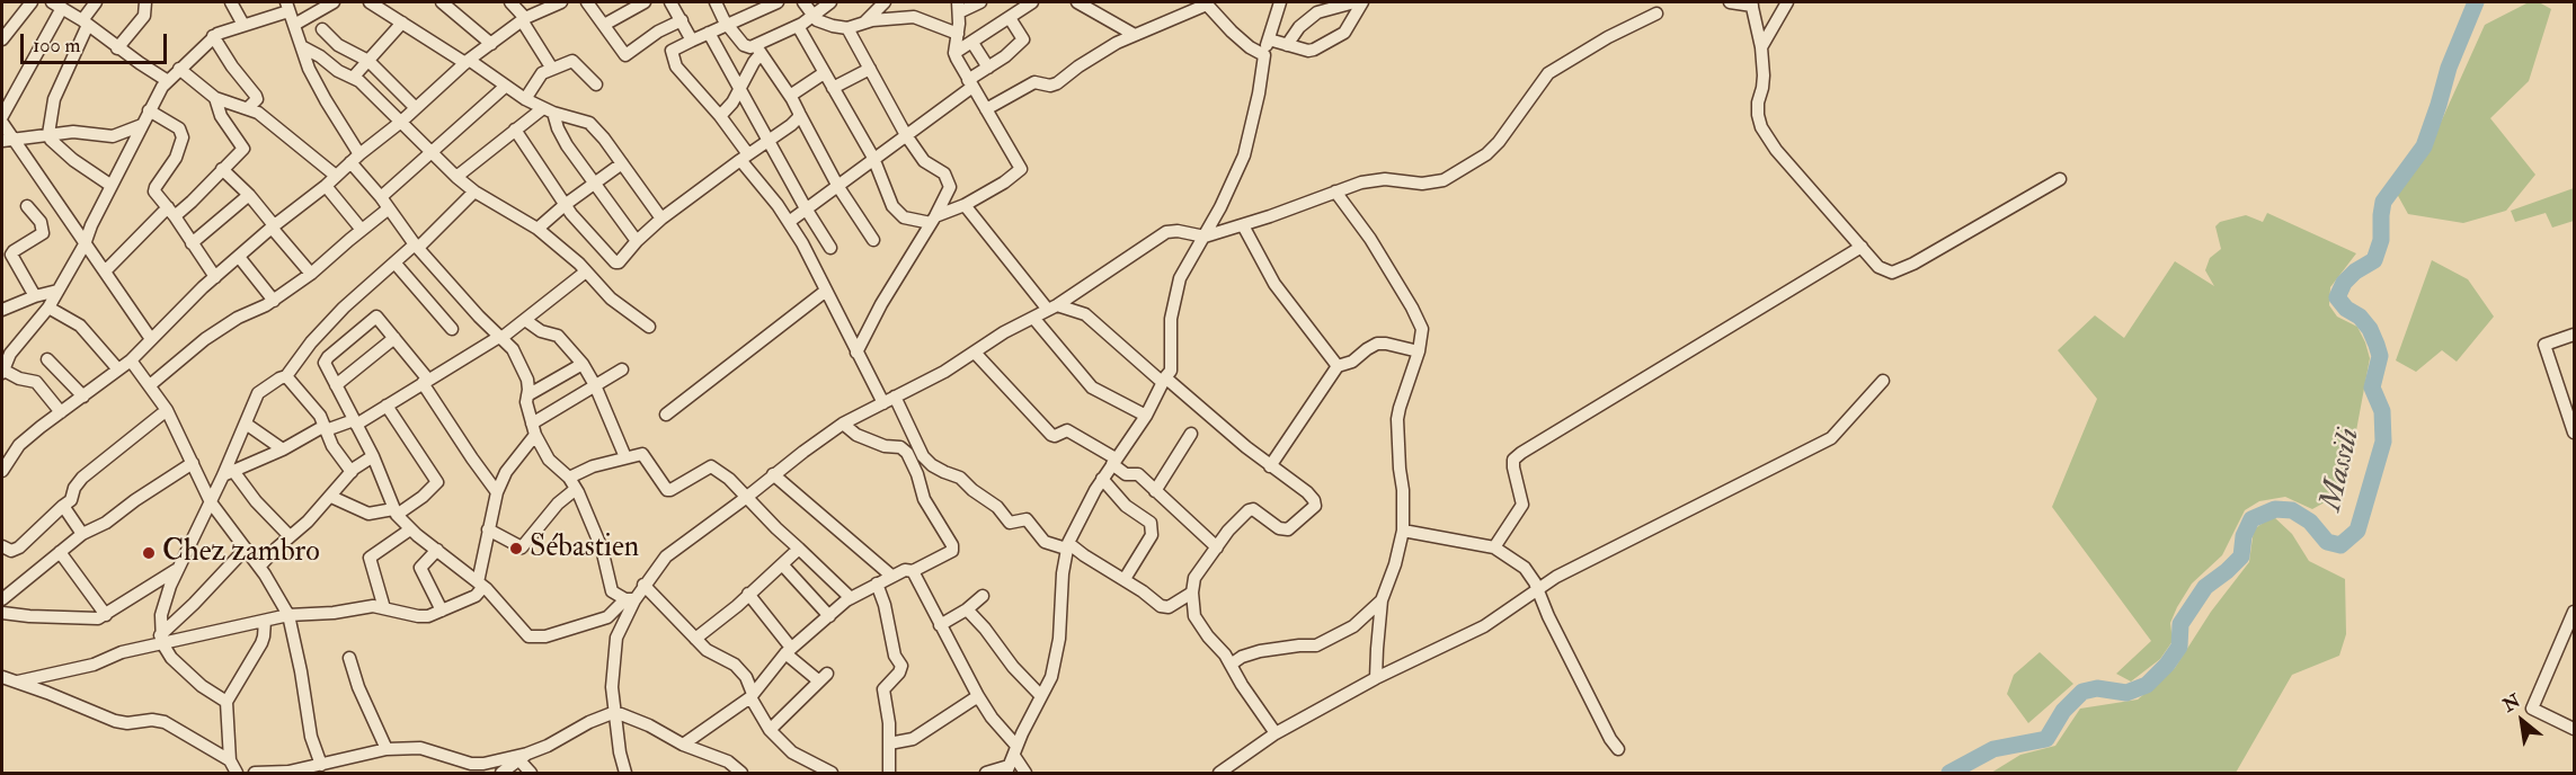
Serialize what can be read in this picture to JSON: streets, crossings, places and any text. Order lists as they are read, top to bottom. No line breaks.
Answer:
{"water":["Massili"],"places":["Sébastien","Chez zambro"],"scale_bar":"100 m","north":"top left"}
